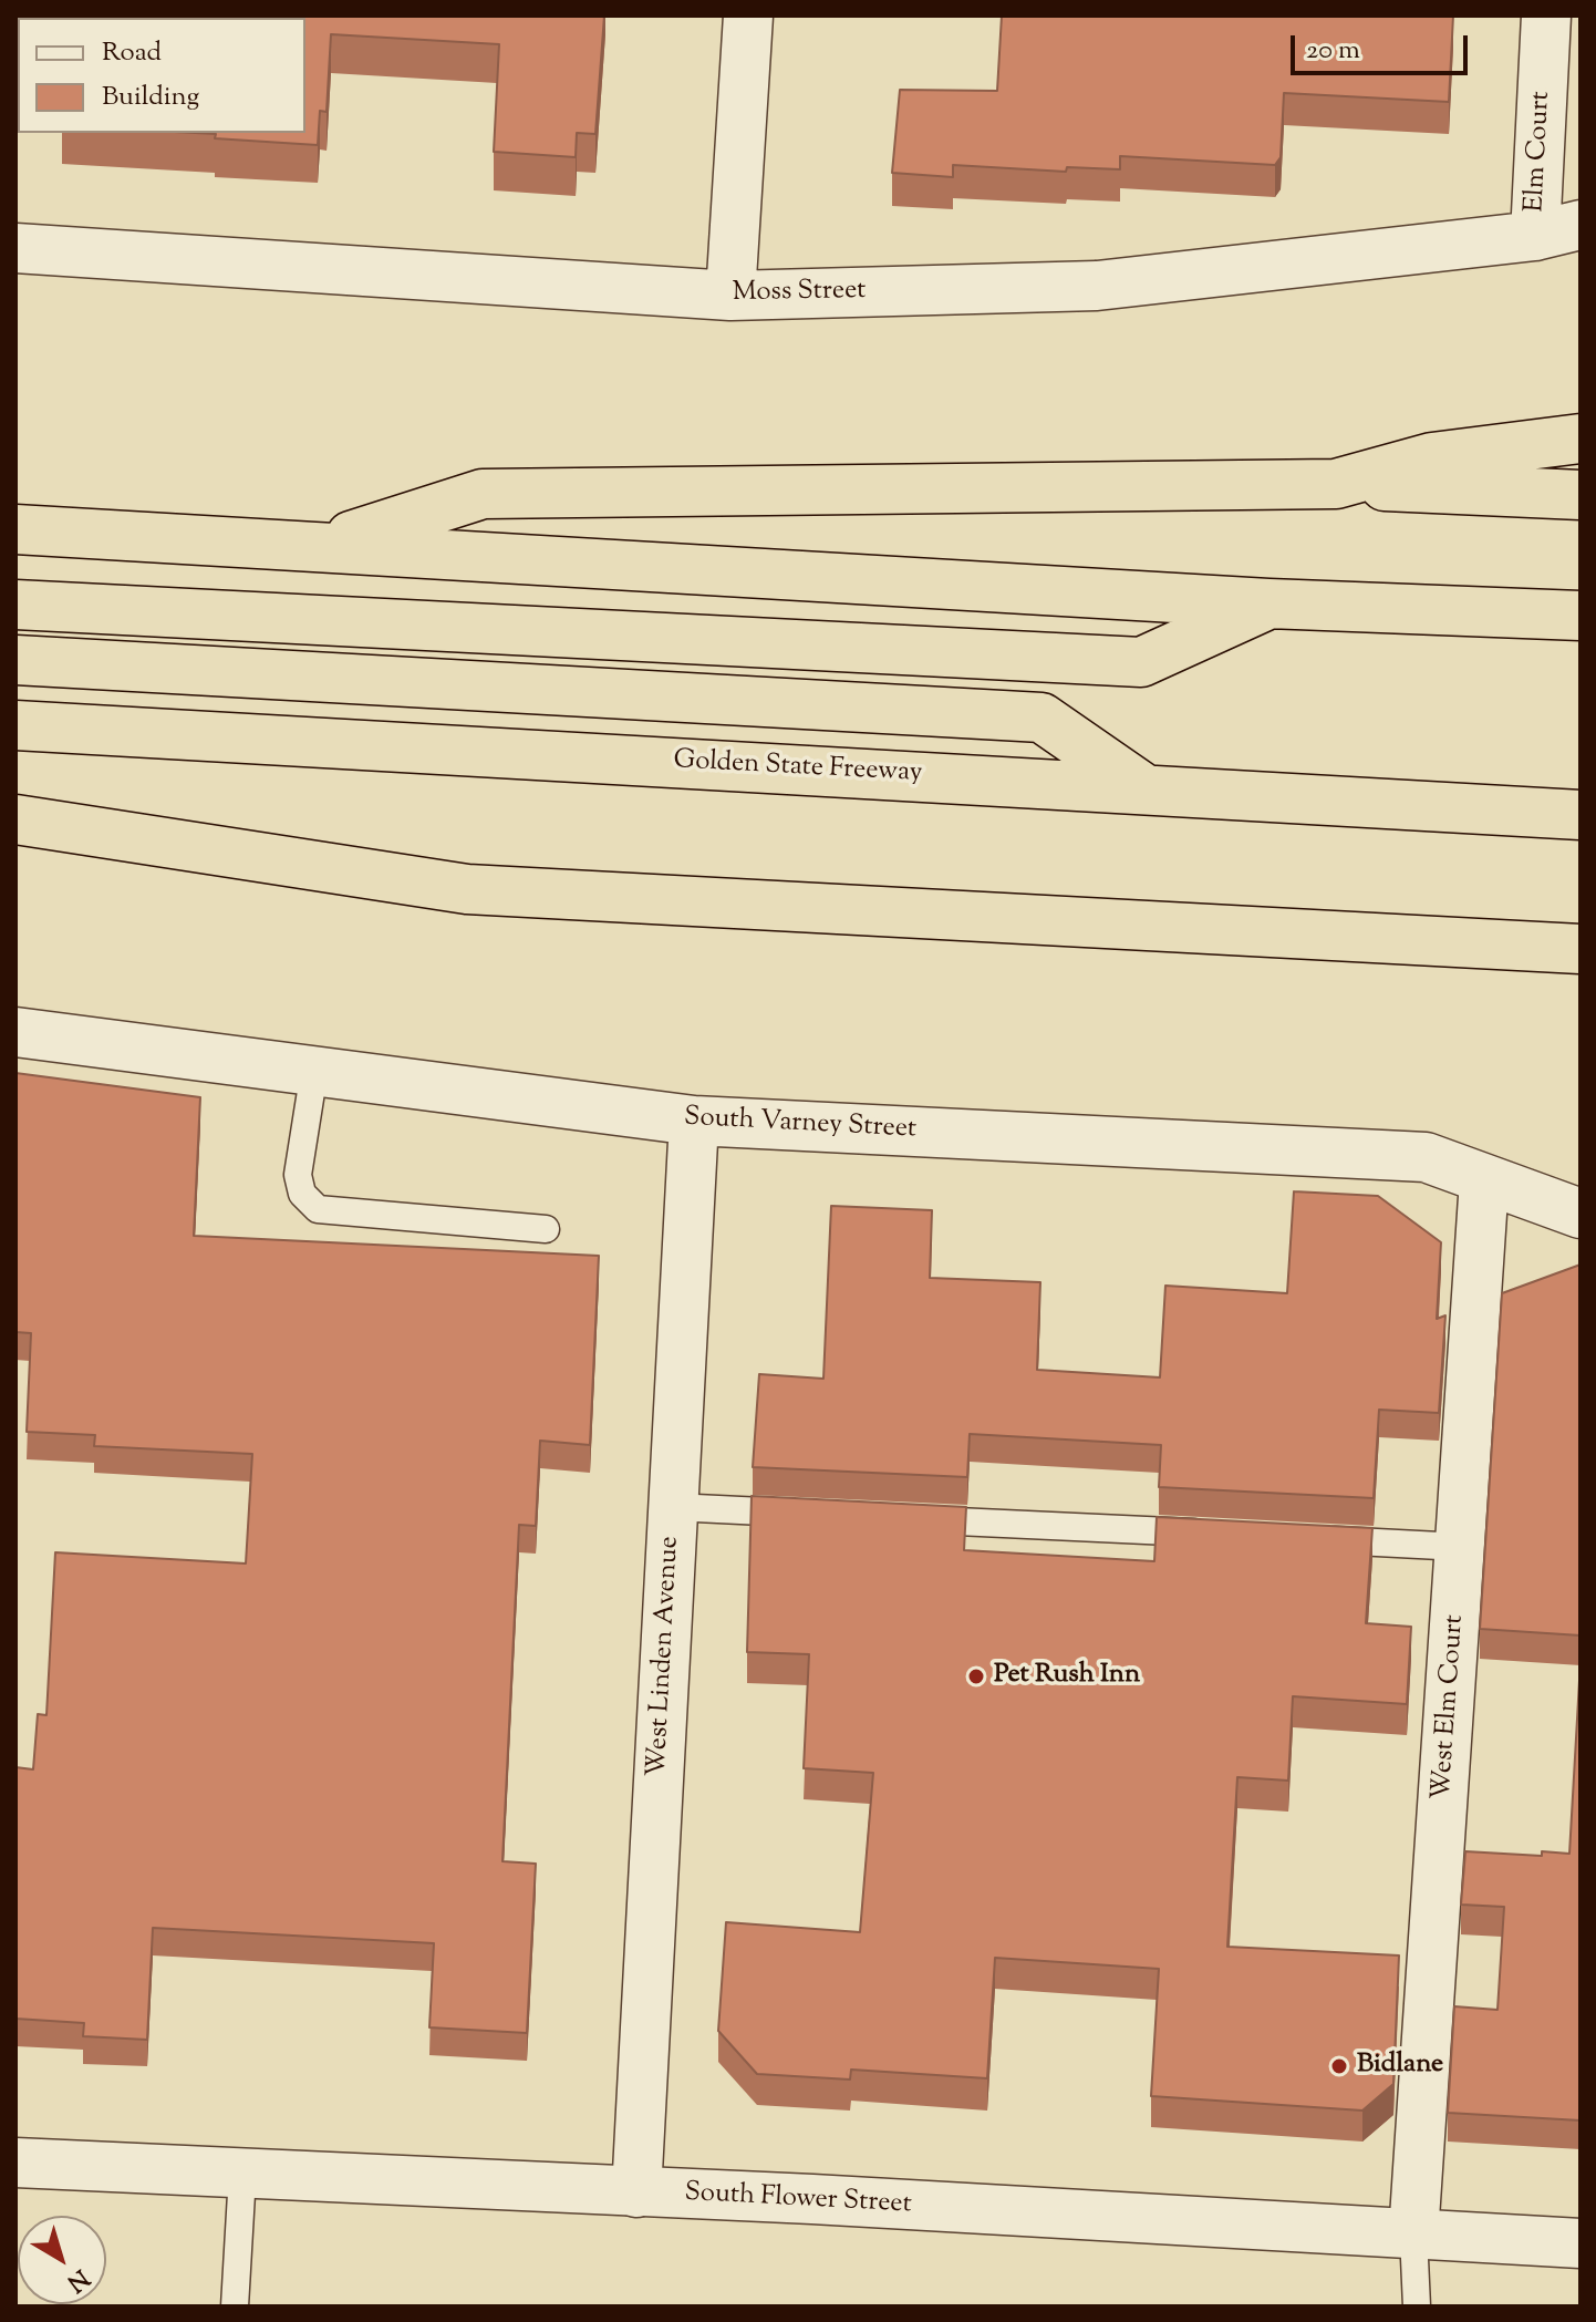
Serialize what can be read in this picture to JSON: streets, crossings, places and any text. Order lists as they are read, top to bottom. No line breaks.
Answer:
{"streets":{"highway":["Golden State Freeway"],"street":["Elm Court","Moss Street","South Varney Street","West Linden Avenue","West Elm Court","South Flower Street"]},"crossings":[["Elm Court","Moss Street"],["South Varney Street","West Linden Avenue"],["South Varney Street","West Elm Court"],["West Linden Avenue","South Flower Street"],["West Elm Court","South Flower Street"]],"places":["Pet Rush Inn","Bidlane"],"legend":["Road","Building"],"scale_bar":"20 m","north":"bottom right"}
